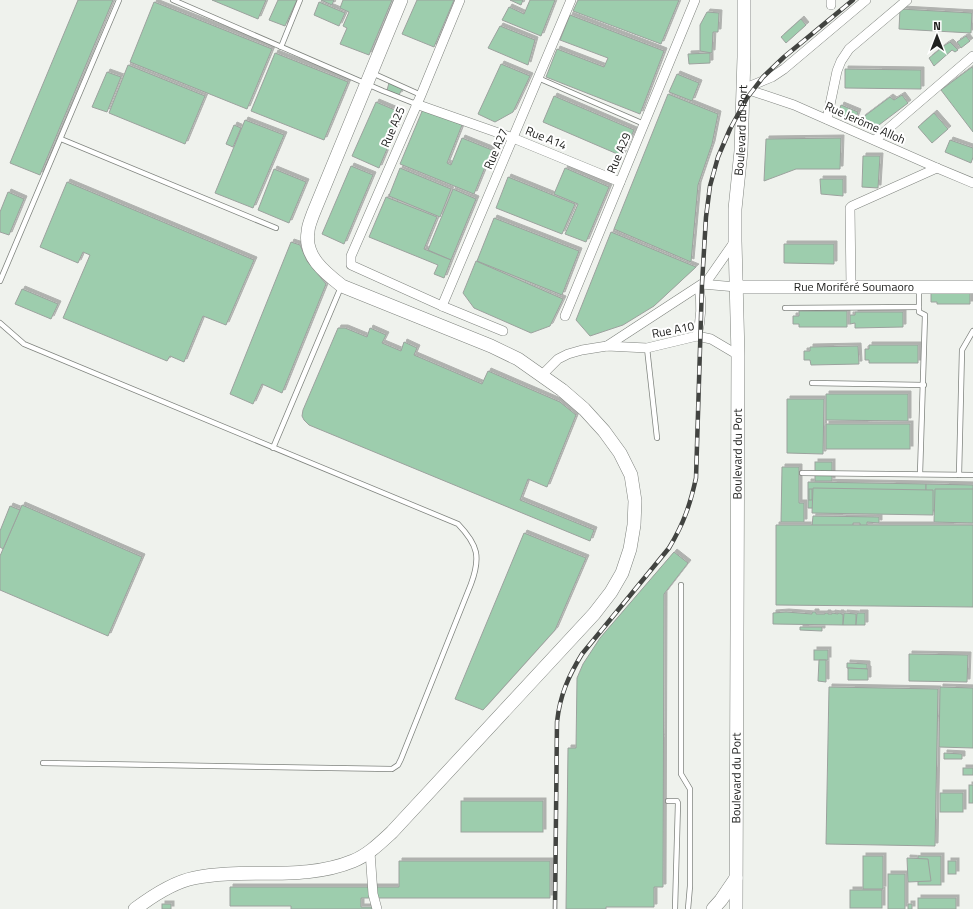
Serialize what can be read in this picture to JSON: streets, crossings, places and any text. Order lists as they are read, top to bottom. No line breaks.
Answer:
{"streets":{"street":["Rue Jerôme Alloh","Rue A25","Boulevard du Port","Rue A14","Rue A27","Rue A29","Rue Moriféré Soumaoro","Rue A10"]},"crossings":[["Rue Jerôme Alloh","Boulevard du Port"],["Rue A25","Rue A14"],["Rue A25","Rue A27"],["Boulevard du Port","Rue Moriféré Soumaoro"],["Boulevard du Port","Rue A10"],["Rue A14","Rue A27"],["Rue A14","Rue A29"]],"north":"top"}
